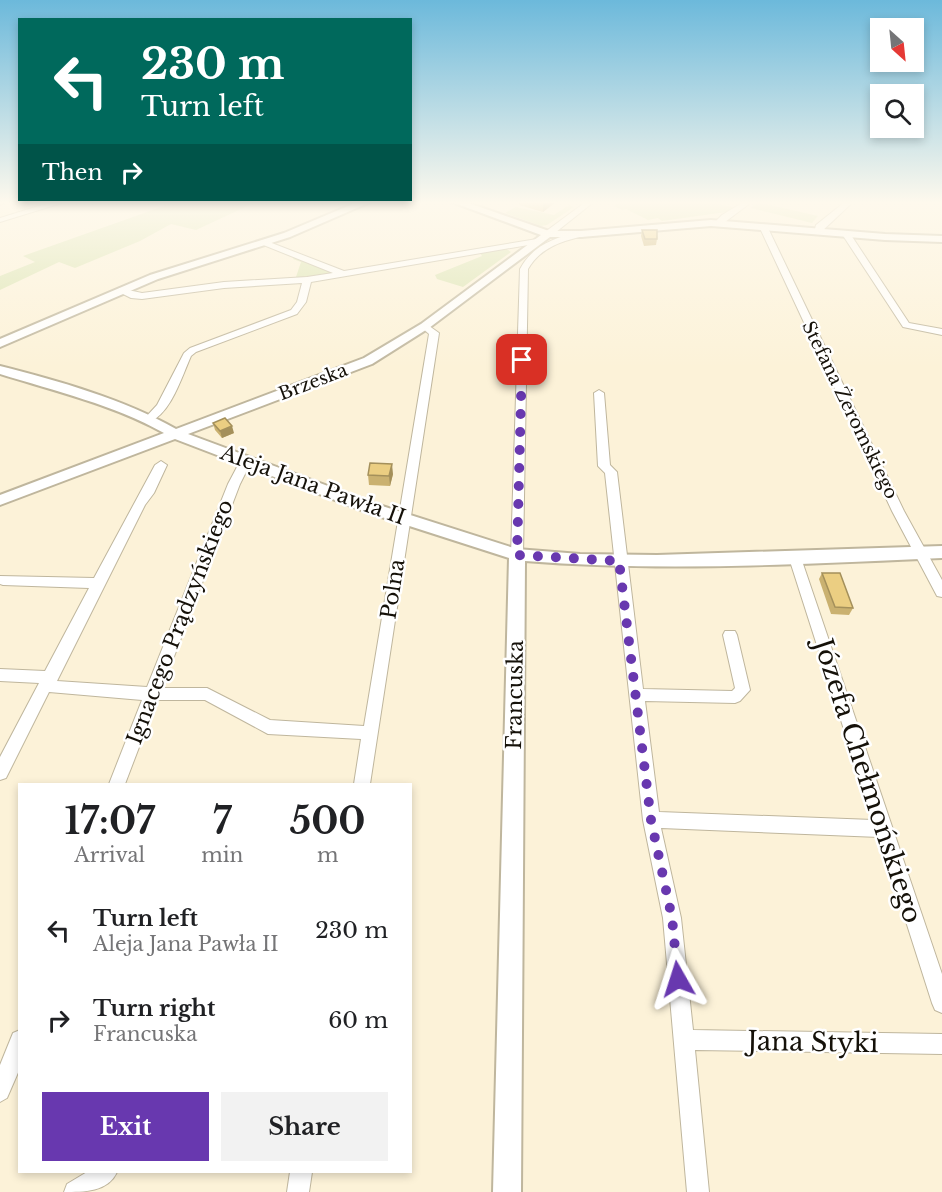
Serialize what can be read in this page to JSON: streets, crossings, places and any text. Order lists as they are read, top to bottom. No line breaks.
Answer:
{"streets":{"street":["Brzeska","Stefana Żeromskiego","Aleja Jana Pawła II","Polna","Ignacego Prądzyńskiego","Francuska","Józefa Chełmońskiego","Jana Styki"]},"crossings":[["Brzeska","Aleja Jana Pawła II"],["Brzeska","Polna"],["Stefana Żeromskiego","Aleja Jana Pawła II"],["Aleja Jana Pawła II","Polna"],["Aleja Jana Pawła II","Ignacego Prądzyńskiego"],["Aleja Jana Pawła II","Francuska"],["Aleja Jana Pawła II","Józefa Chełmońskiego"]],"north":"bottom right","page":{"turn":["230 m","Turn left"],"then":"Then","eta":["17:07","Arrival","7","min","500","m"],"list":[{"name":"Turn left","note":"Aleja Jana Pawła II","value":"230 m"},{"name":"Turn right","note":"Francuska","value":"60 m"}],"buttons":["Exit","Share"]}}
